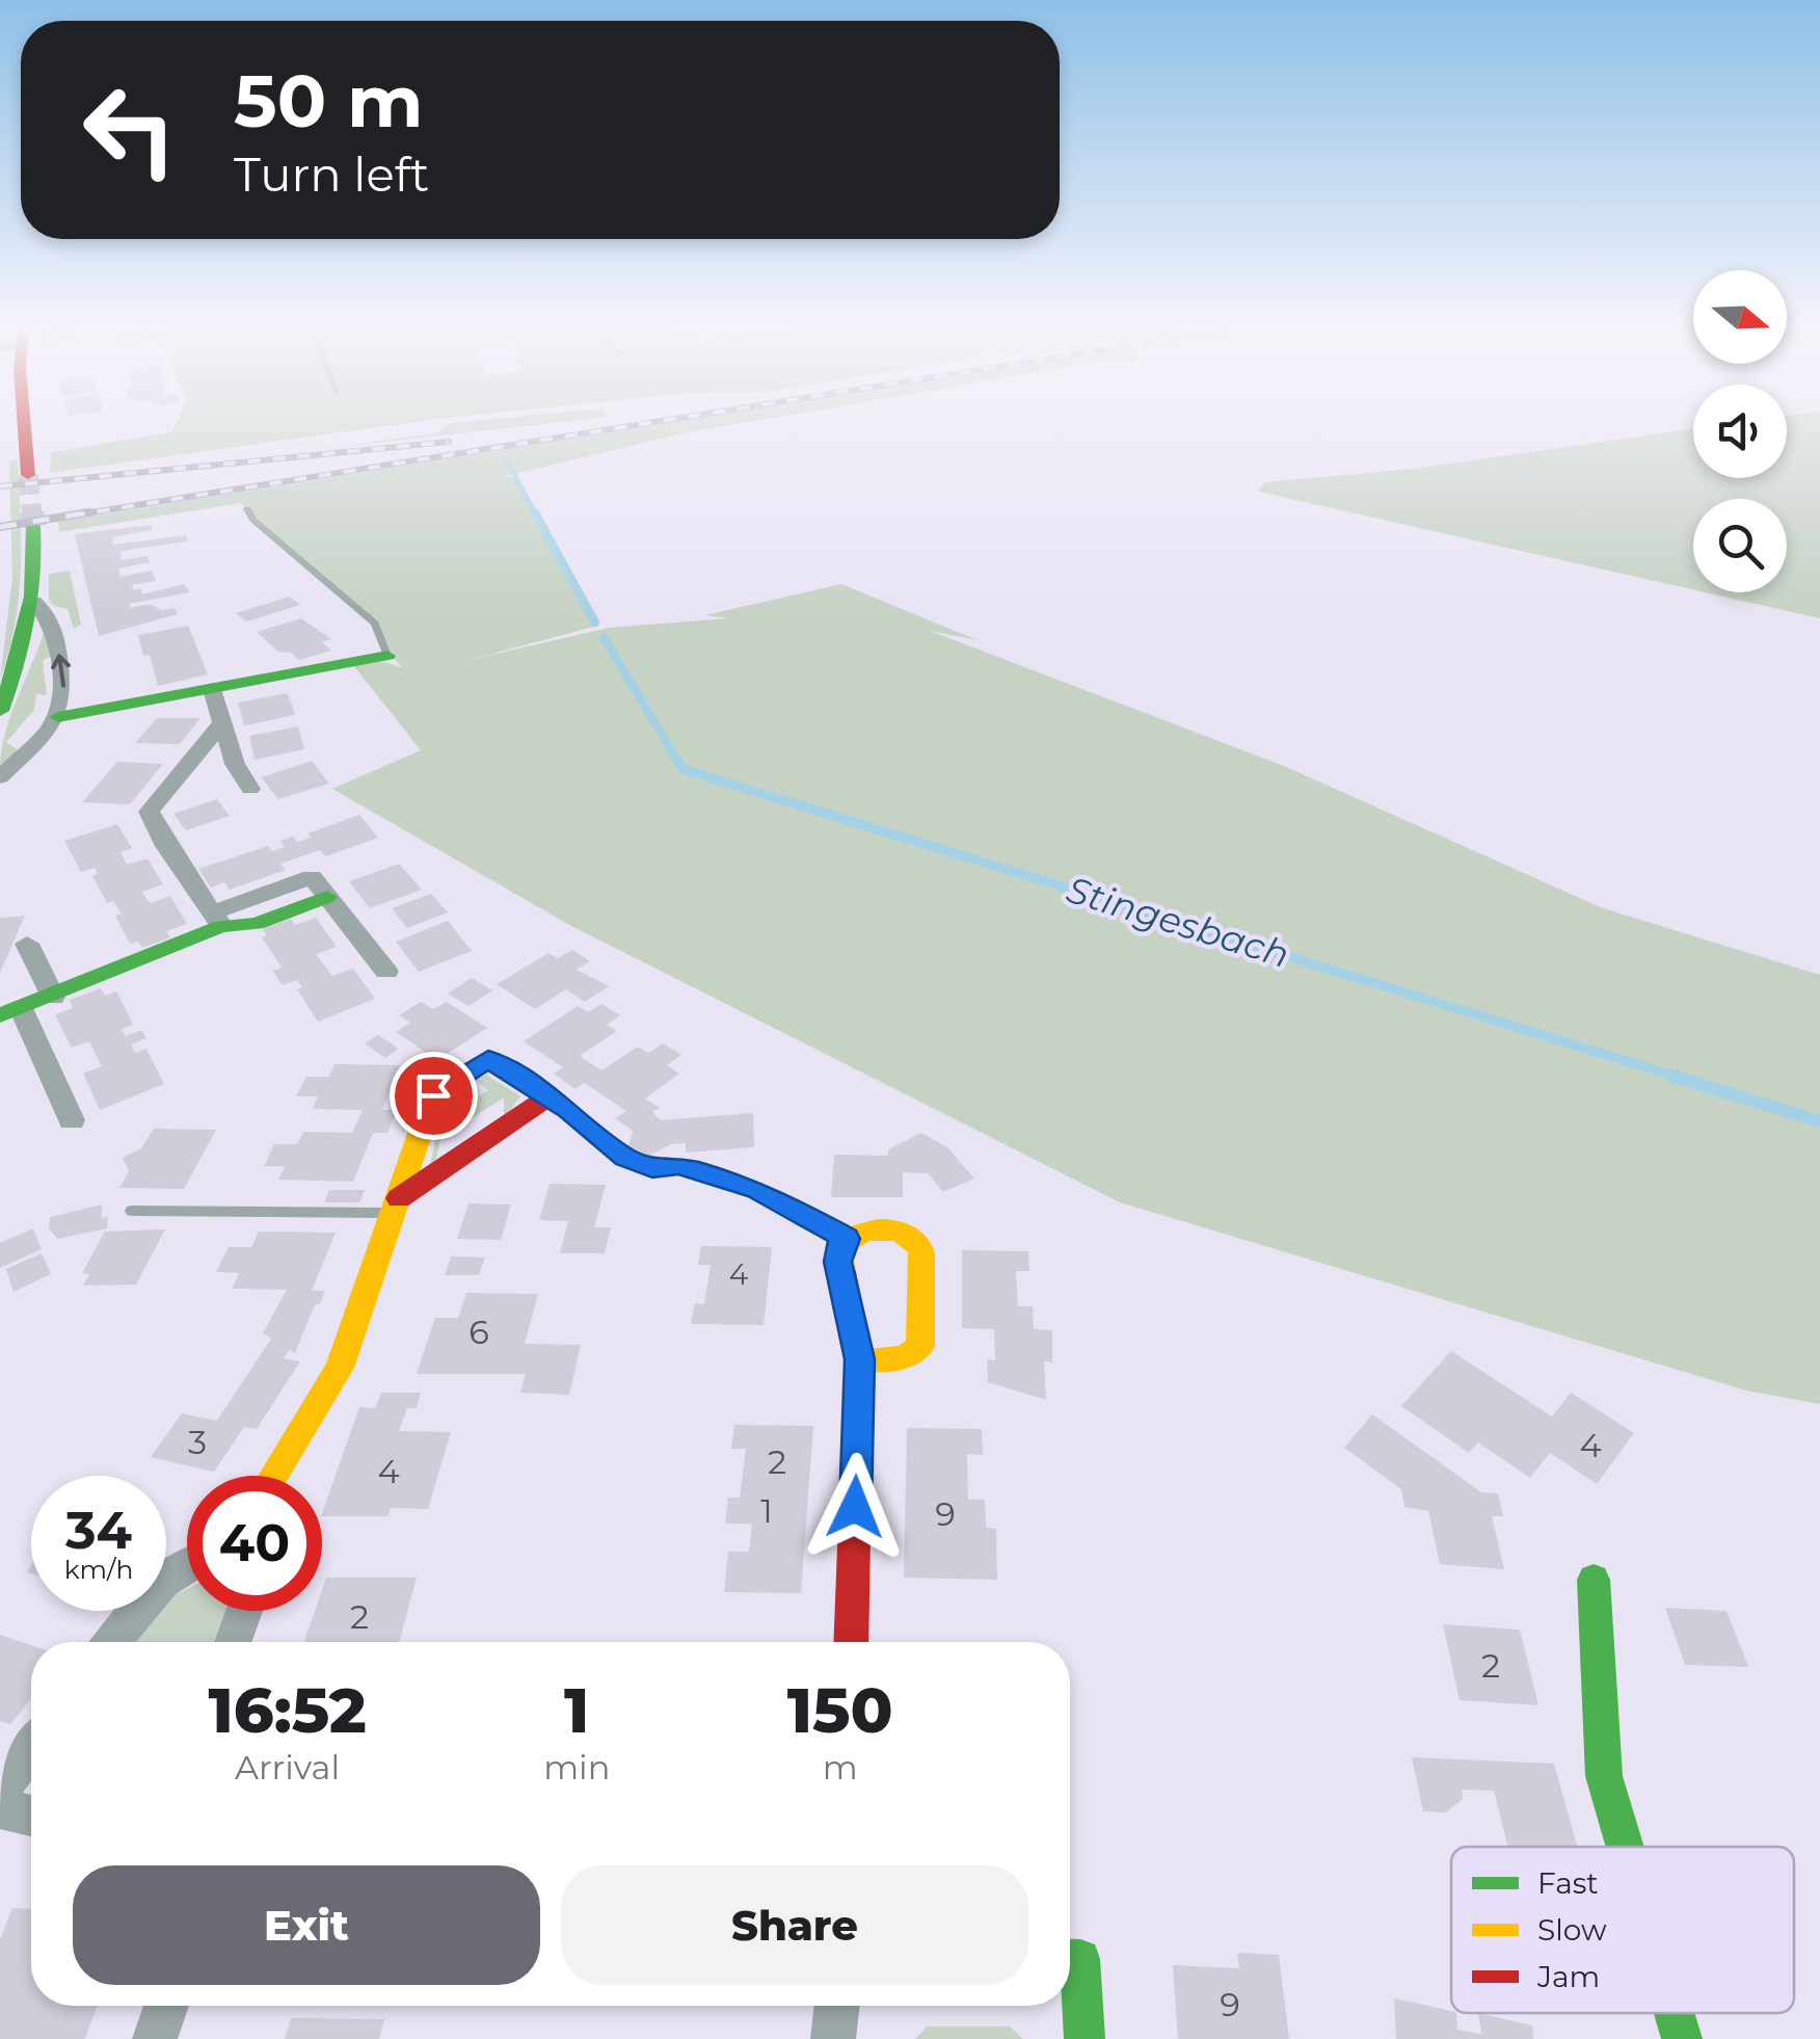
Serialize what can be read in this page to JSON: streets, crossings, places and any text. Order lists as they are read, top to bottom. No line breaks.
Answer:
{"water":["Stingesbach"],"house_numbers":["4","6","3","4","2","4","1","9","2","2","9"],"legend":["Fast","Slow","Jam"],"north":"right","page":{"turn":["50 m","Turn left"],"speed":"34 km/h","limit":"40","eta":["16:52","Arrival","1","min","150","m"],"buttons":["Exit","Share"]}}
